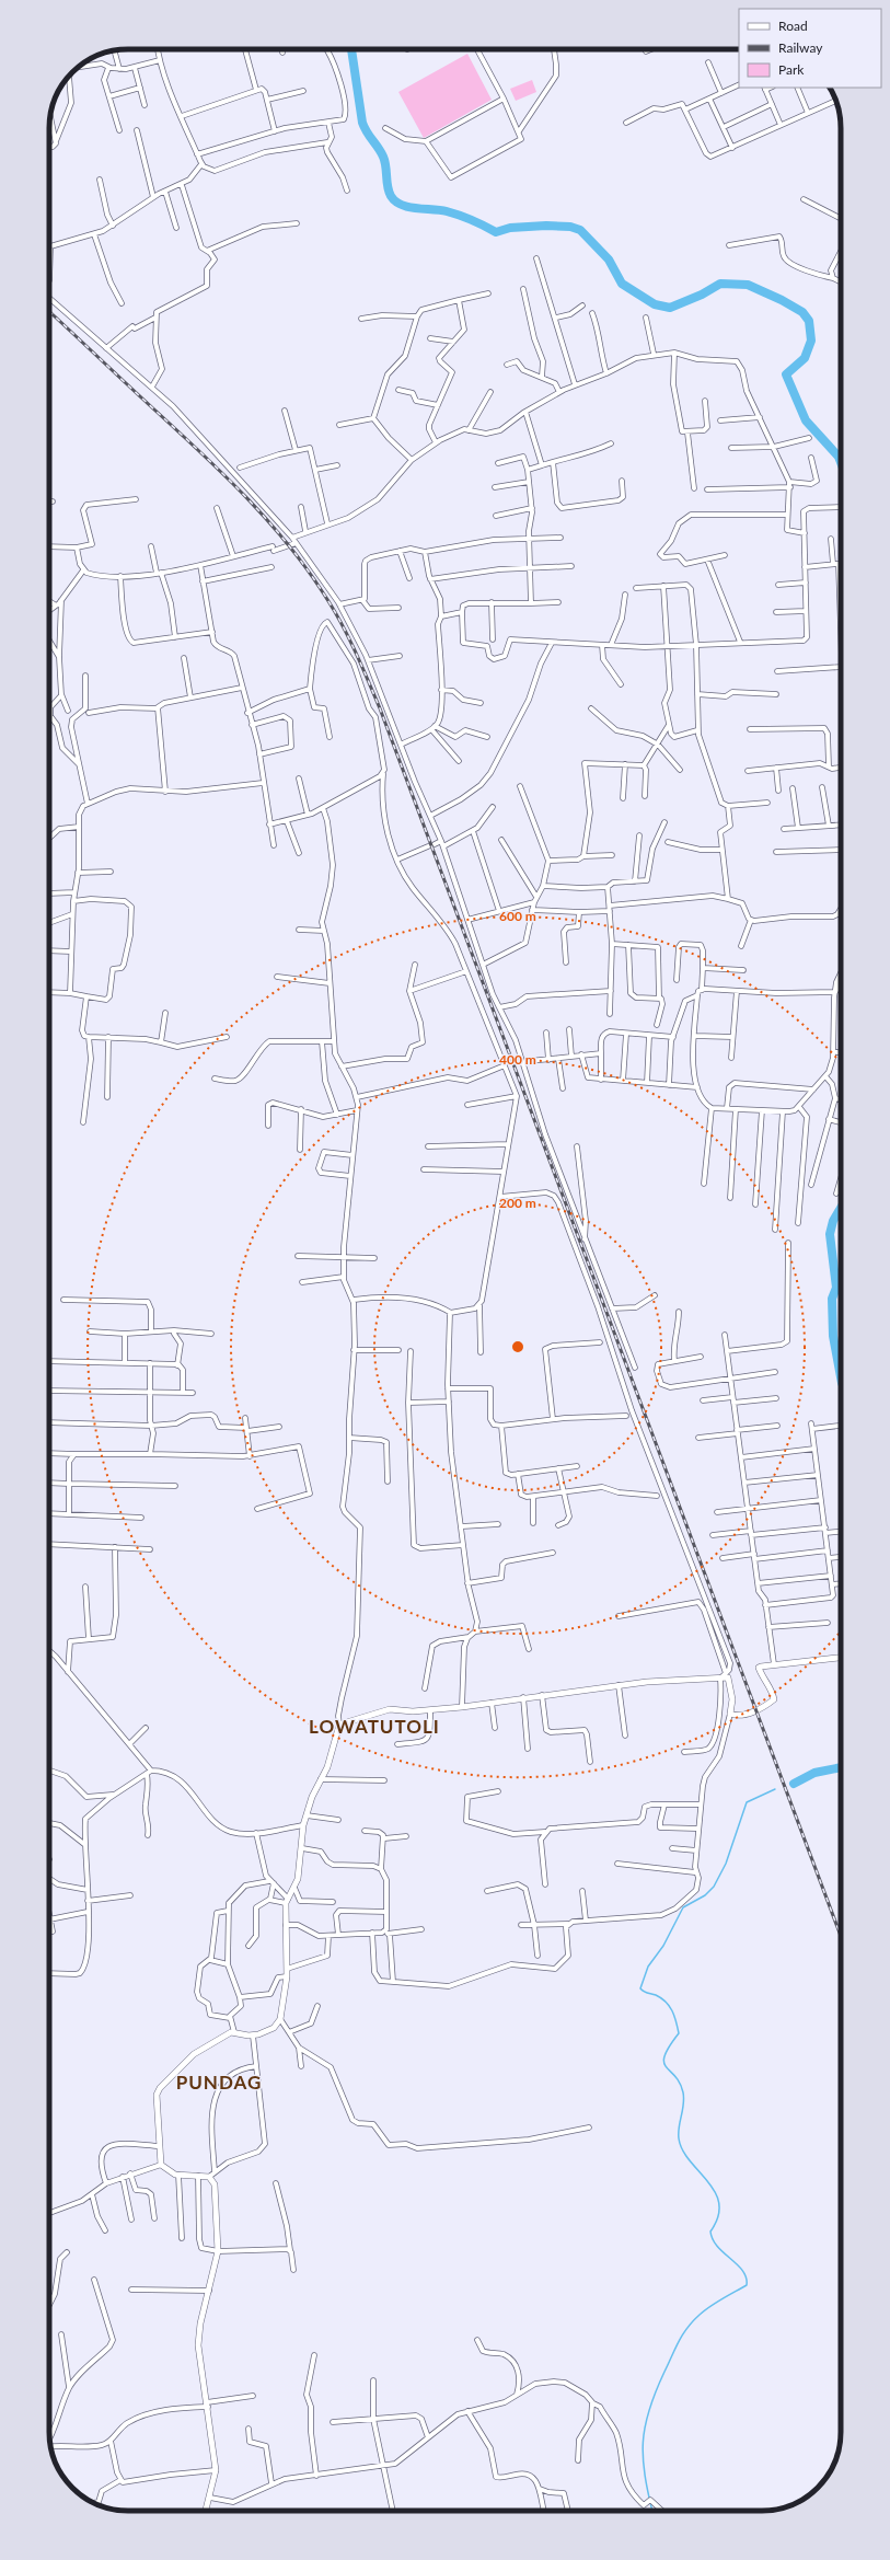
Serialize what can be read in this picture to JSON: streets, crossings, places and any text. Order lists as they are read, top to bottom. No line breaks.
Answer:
{"districts":["LOWATUTOLI","PUNDAG"],"legend":["Road","Railway","Park"],"rings":["600 m","400 m","200 m"]}
